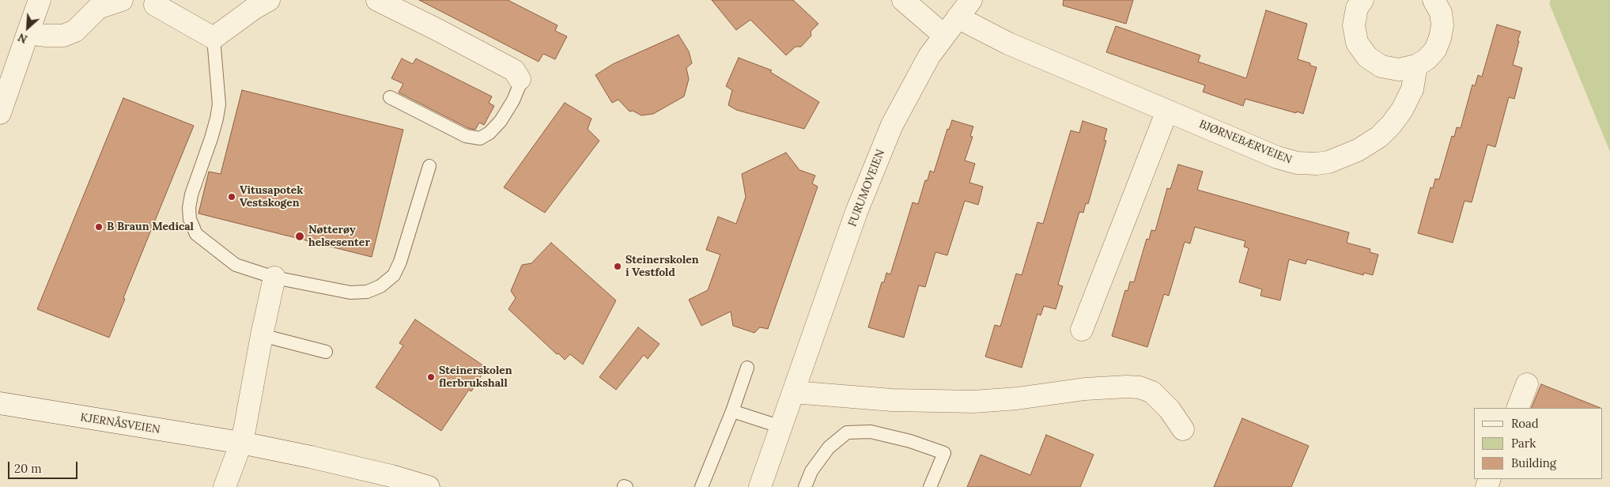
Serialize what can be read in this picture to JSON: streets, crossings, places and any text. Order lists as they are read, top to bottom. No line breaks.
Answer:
{"streets":{"street":["BJØRNEBÆRVEIEN","FURUMOVEIEN","KJERNÅSVEIEN"]},"crossings":[["BJØRNEBÆRVEIEN","FURUMOVEIEN"]],"places":["Vitusapotek Vestskogen","B Braun Medical","Nøtterøy helsesenter","Steinerskolen i Vestfold","Steinerskolen flerbrukshall"],"legend":["Road","Park","Building"],"scale_bar":"20 m","north":"bottom left"}
